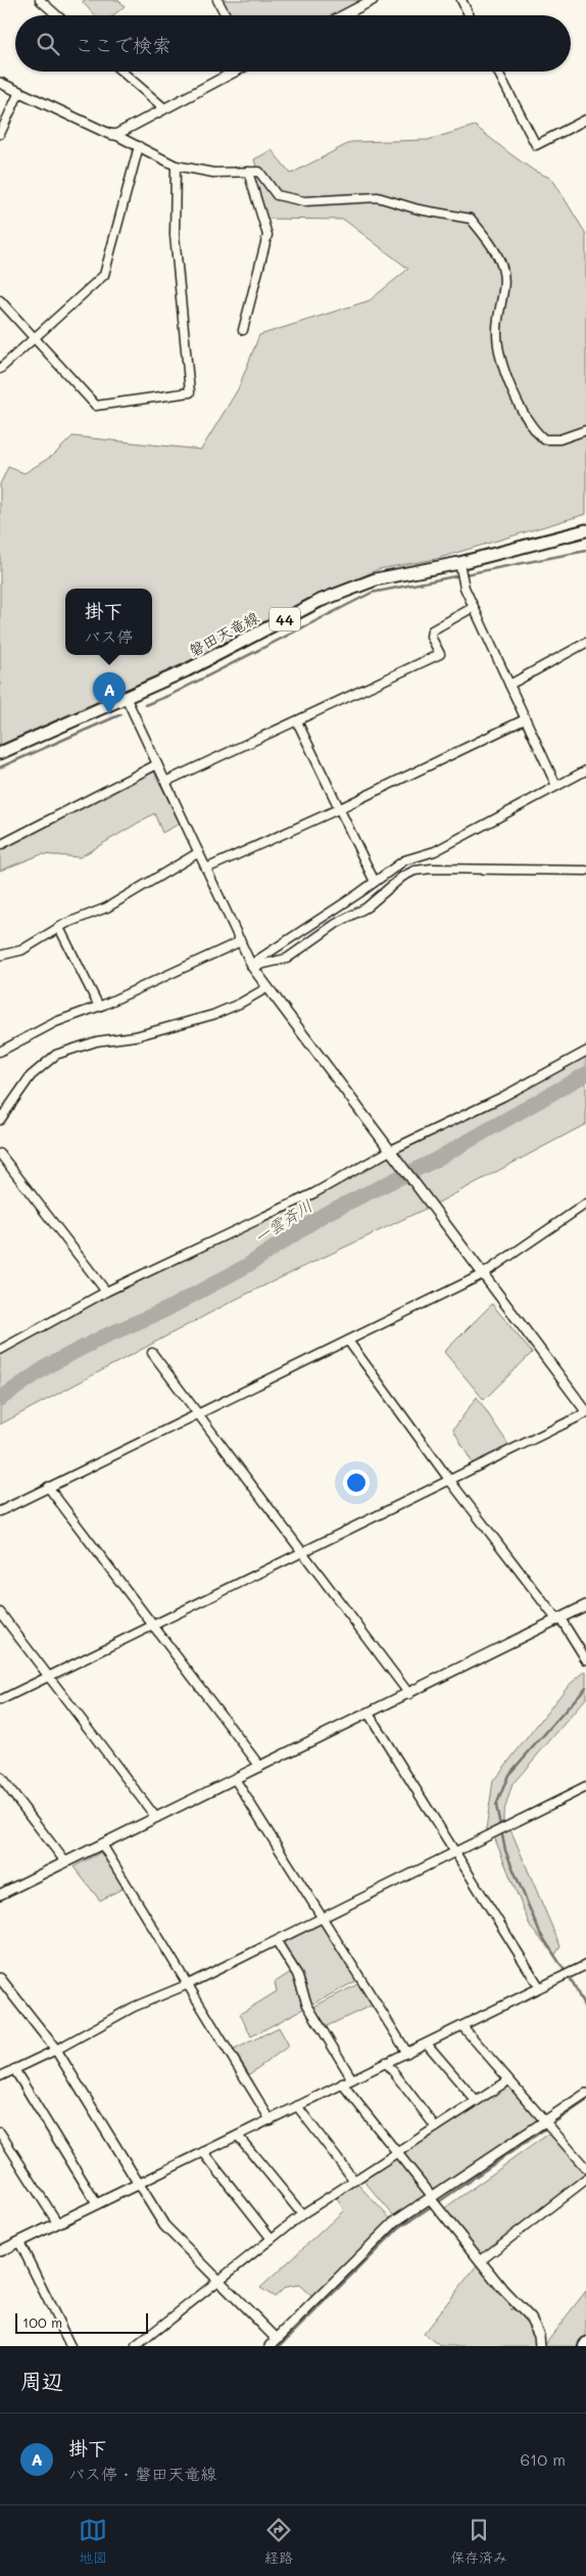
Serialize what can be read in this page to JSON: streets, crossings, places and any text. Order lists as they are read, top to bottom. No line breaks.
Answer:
{"streets":{"main road":["44","磐田天竜線"]},"water":["一雲斉川"],"scale_bar":"100 m","page":{"search":"ここで検索","popup":["掛下","バス停"],"pins":"A","scale":"100 m","heading":"周辺","list":[{"mark":"A","name":"掛下","note":"バス停 · 磐田天竜線","value":"610 m"}],"nav":["地図","経路","保存済み"]}}
